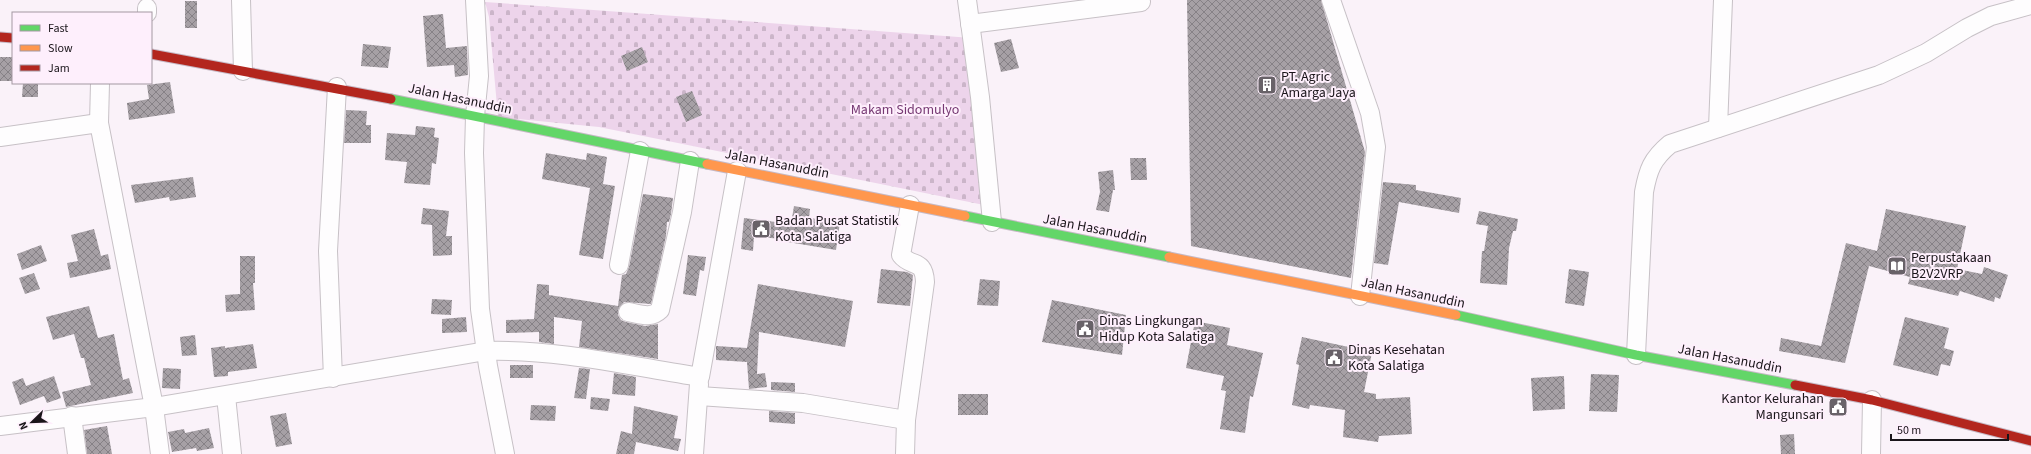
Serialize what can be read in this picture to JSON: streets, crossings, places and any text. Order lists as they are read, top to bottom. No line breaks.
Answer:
{"streets":{"main road":["Jalan Hasanuddin"]},"parks":["Makam Sidomulyo"],"places":{"building":["PT. Agric Amarga Jaya"],"public building":["Badan Pusat Statistik Kota Salatiga","Dinas Lingkungan Hidup Kota Salatiga","Dinas Kesehatan Kota Salatiga","Kantor Kelurahan Mangunsari"],"library":["Perpustakaan B2V2VRP"]},"legend":["Fast","Slow","Jam"],"scale_bar":"50 m","north":"bottom left"}
